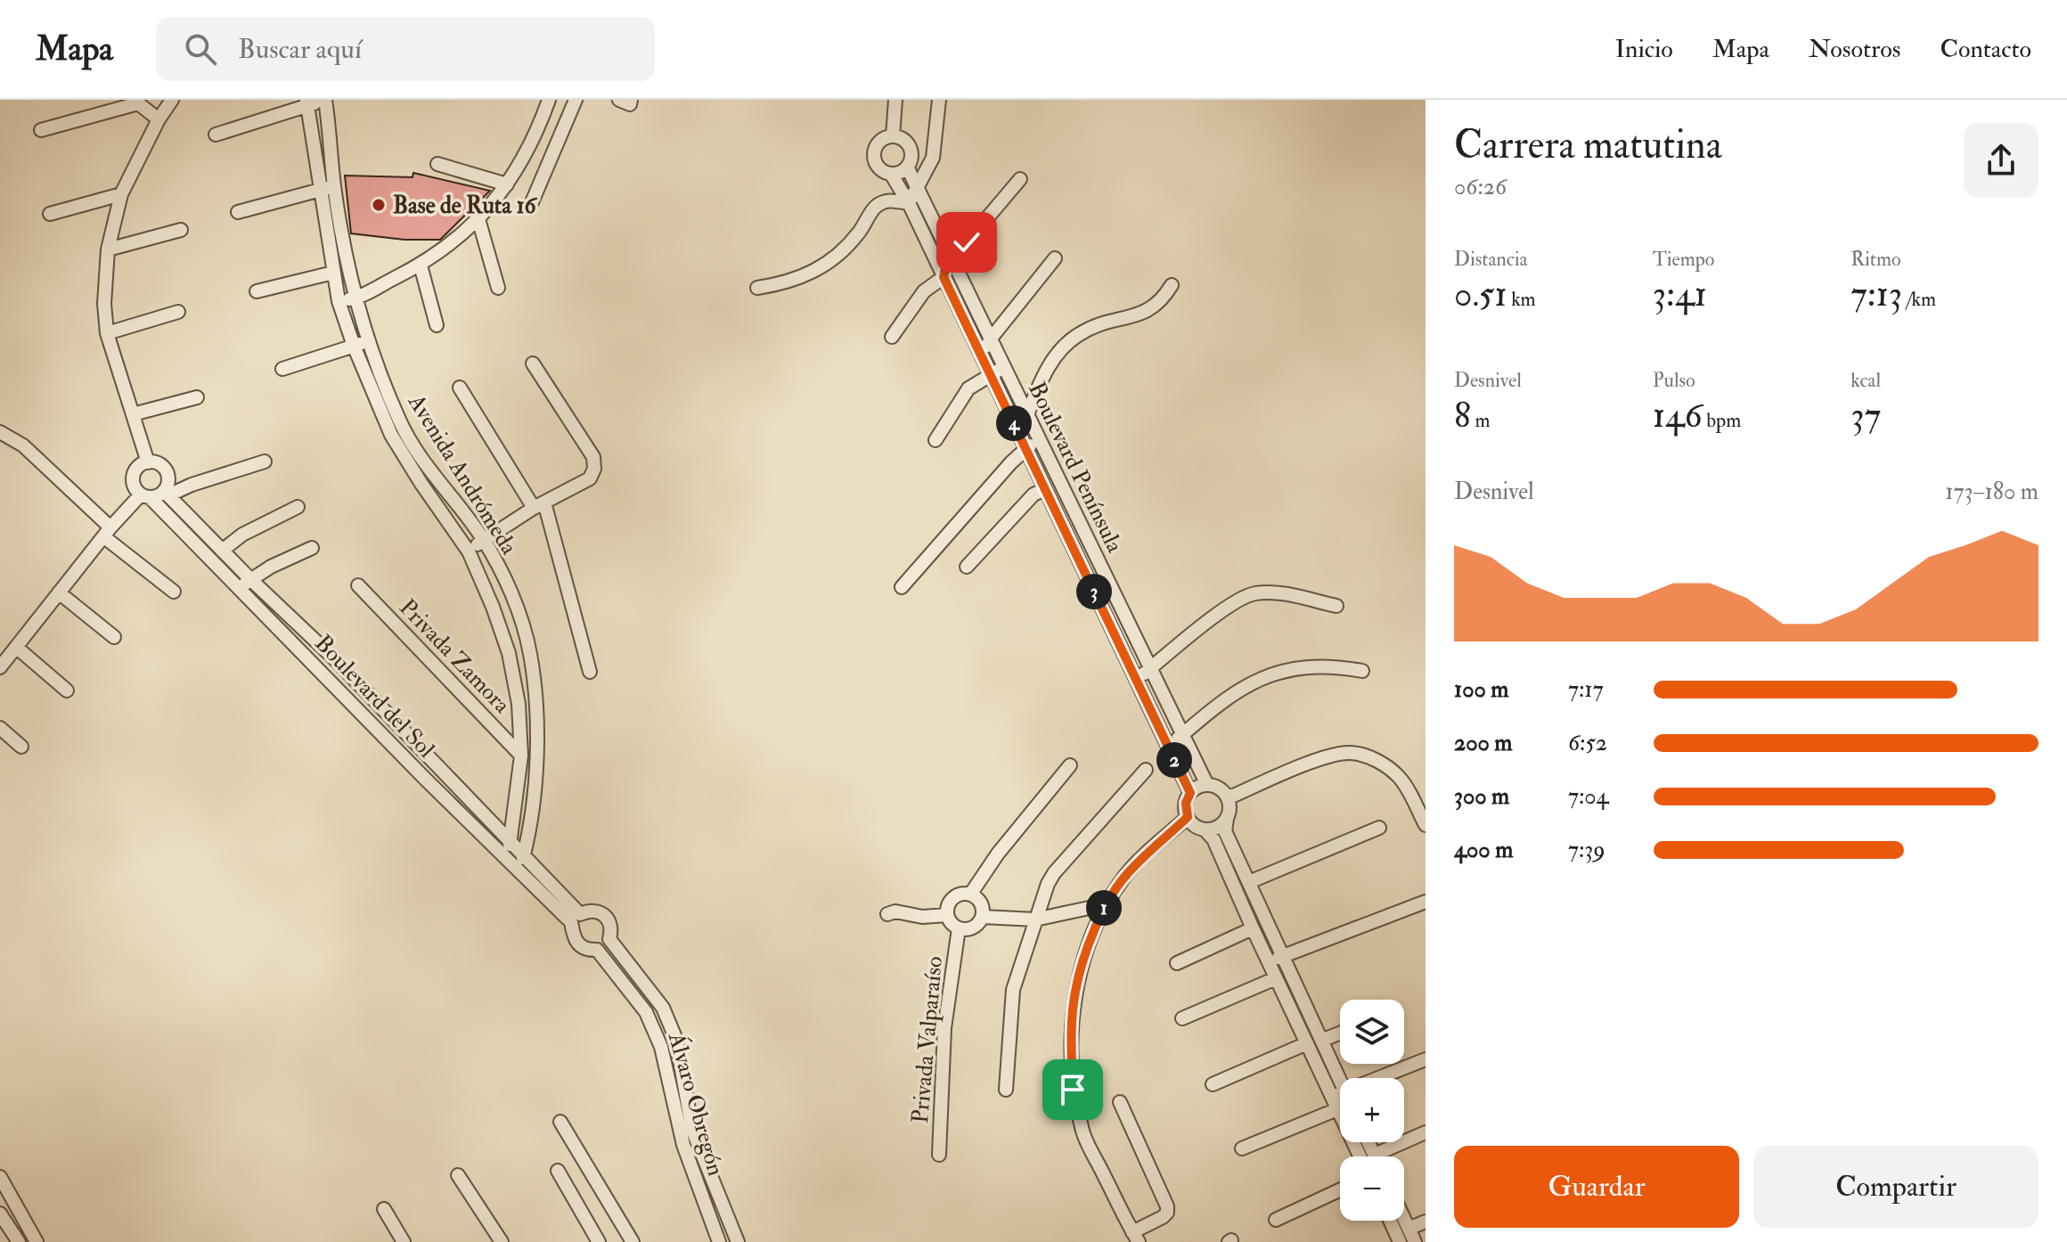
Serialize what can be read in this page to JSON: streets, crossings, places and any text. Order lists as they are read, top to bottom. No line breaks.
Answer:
{"streets":{"street":["Boulevard Península","Avenida Andrómeda","Privada Zamora","Boulevard del Sol","Privada Valparaíso","Álvaro Obregón"]},"crossings":[["Avenida Andrómeda","Privada Zamora"],["Avenida Andrómeda","Boulevard del Sol"],["Boulevard del Sol","Álvaro Obregón"]],"places":["Base de Ruta 16"],"page":{"header":"Mapa","search":"Buscar aquí","nav":["Inicio","Mapa","Nosotros","Contacto"],"heading":["Carrera matutina","06:26"],"stats":[["Distancia","0.51 km"],["Tiempo","3:41"],["Ritmo","7:13 /km"],["Desnivel","8 m"],["Pulso","146 bpm"],["kcal","37"]],"pins":["4","3","2","1"],"chart":["Desnivel","173–180 m"],"list":[{"name":"100 m","note":"7:17"},{"name":"200 m","note":"6:52"},{"name":"300 m","note":"7:04"},{"name":"400 m","note":"7:39"}],"map_buttons":["+","−"],"buttons":["Guardar","Compartir"]}}
